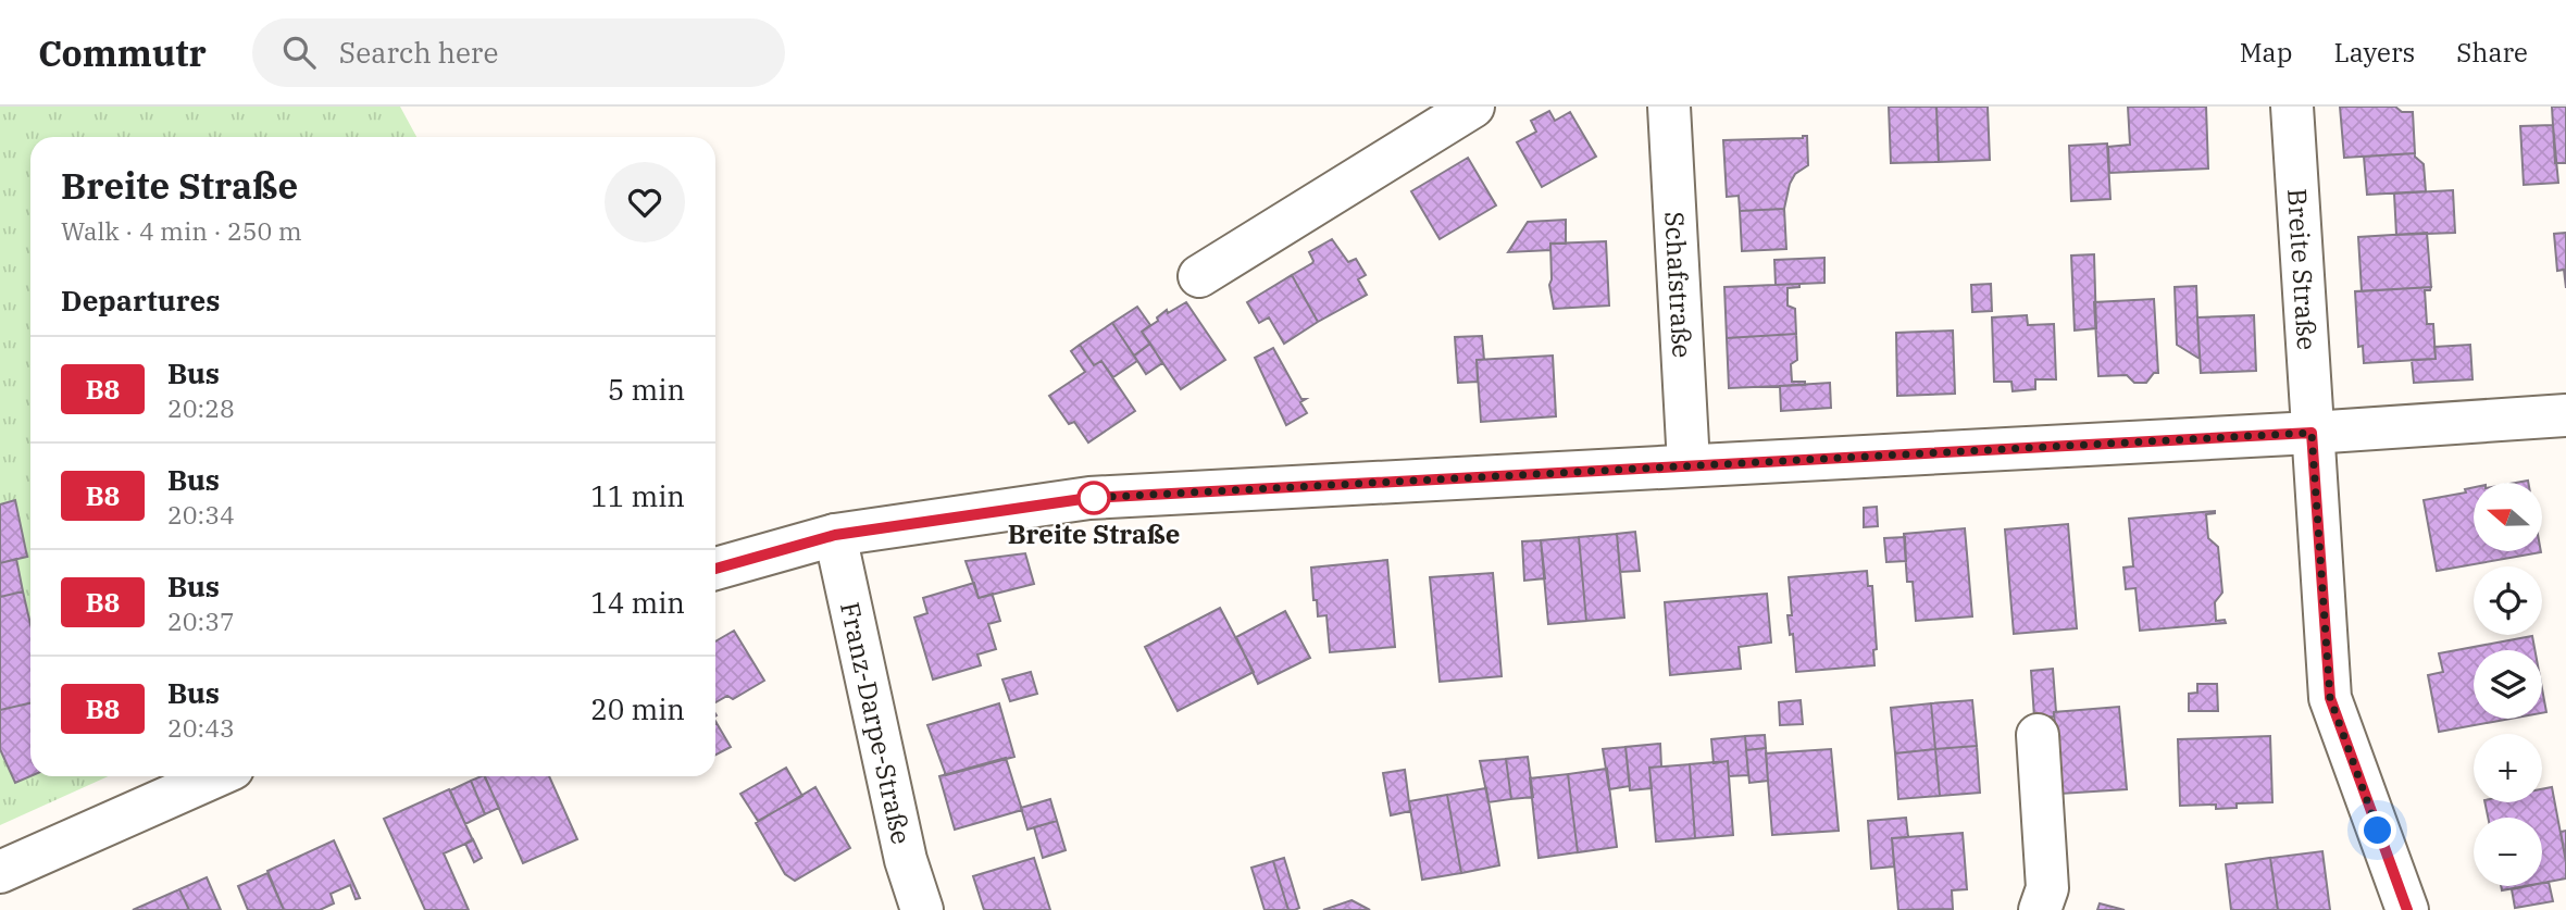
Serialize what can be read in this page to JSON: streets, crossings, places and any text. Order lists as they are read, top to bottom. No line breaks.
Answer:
{"streets":{"street":["Breite Straße","Schafstraße","Franz-Darpe-Straße"]},"places":["Breite Straße"],"lines":["bus line B8"],"north":"left","page":{"header":"Commutr","search":"Search here","nav":["Map","Layers","Share"],"heading":[["Breite Straße","Walk · 4 min · 250 m"],"Departures"],"list":[{"mark":"B8","name":"Bus","note":"20:28","value":"5 min"},{"mark":"B8","name":"Bus","note":"20:34","value":"11 min"},{"mark":"B8","name":"Bus","note":"20:37","value":"14 min"},{"mark":"B8","name":"Bus","note":"20:43","value":"20 min"}],"map_buttons":["+","−"]}}
